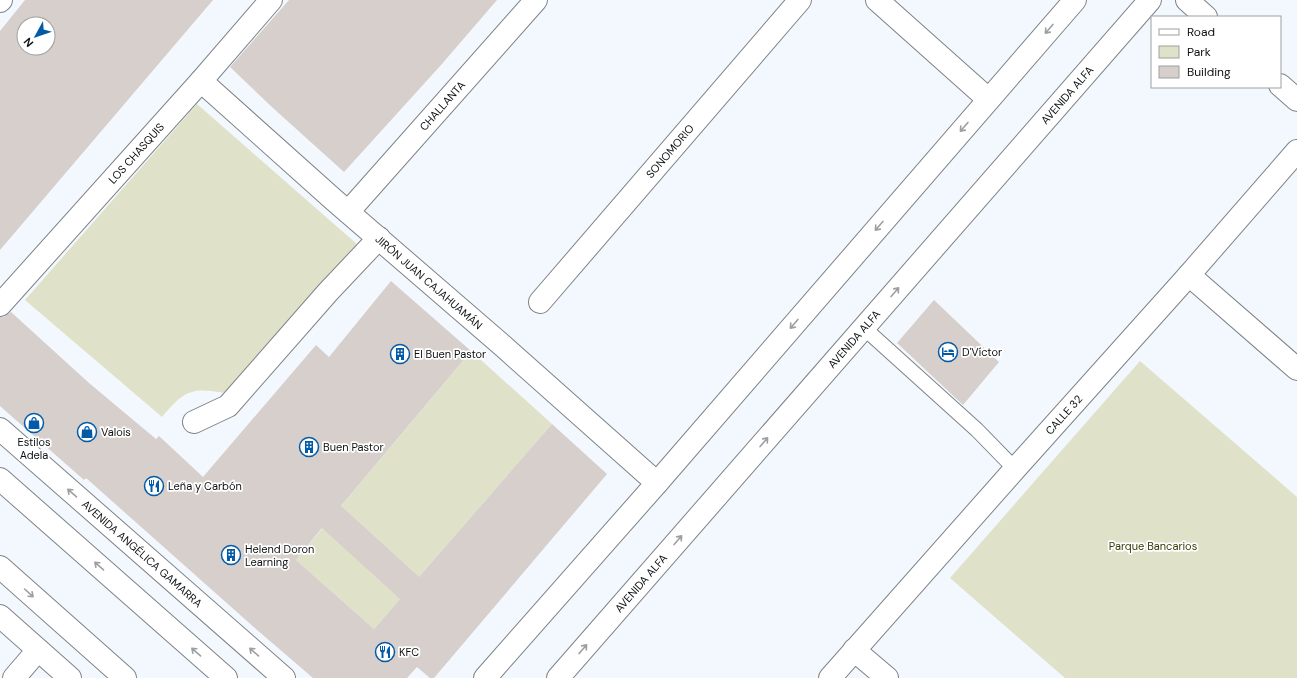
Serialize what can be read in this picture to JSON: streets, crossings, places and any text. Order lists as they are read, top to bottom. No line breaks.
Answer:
{"streets":{"street":["AVENIDA ALFA","CHALLANTA","SONOMORIO","LOS CHASQUIS","JIRÓN JUAN CAJAHUAMÁN","CALLE 32","AVENIDA ANGÉLICA GAMARRA"]},"crossings":[["CHALLANTA","JIRÓN JUAN CAJAHUAMÁN"],["LOS CHASQUIS","JIRÓN JUAN CAJAHUAMÁN"]],"parks":["Parque Bancarios"],"places":{"hotel":["D'Víctor"],"building":["El Buen Pastor","Buen Pastor","Helend Doron Learning"],"shop":["Estilos Adela","Valois"],"restaurant":["Leña y Carbón","KFC"]},"legend":["Road","Park","Building"],"north":"bottom left"}
